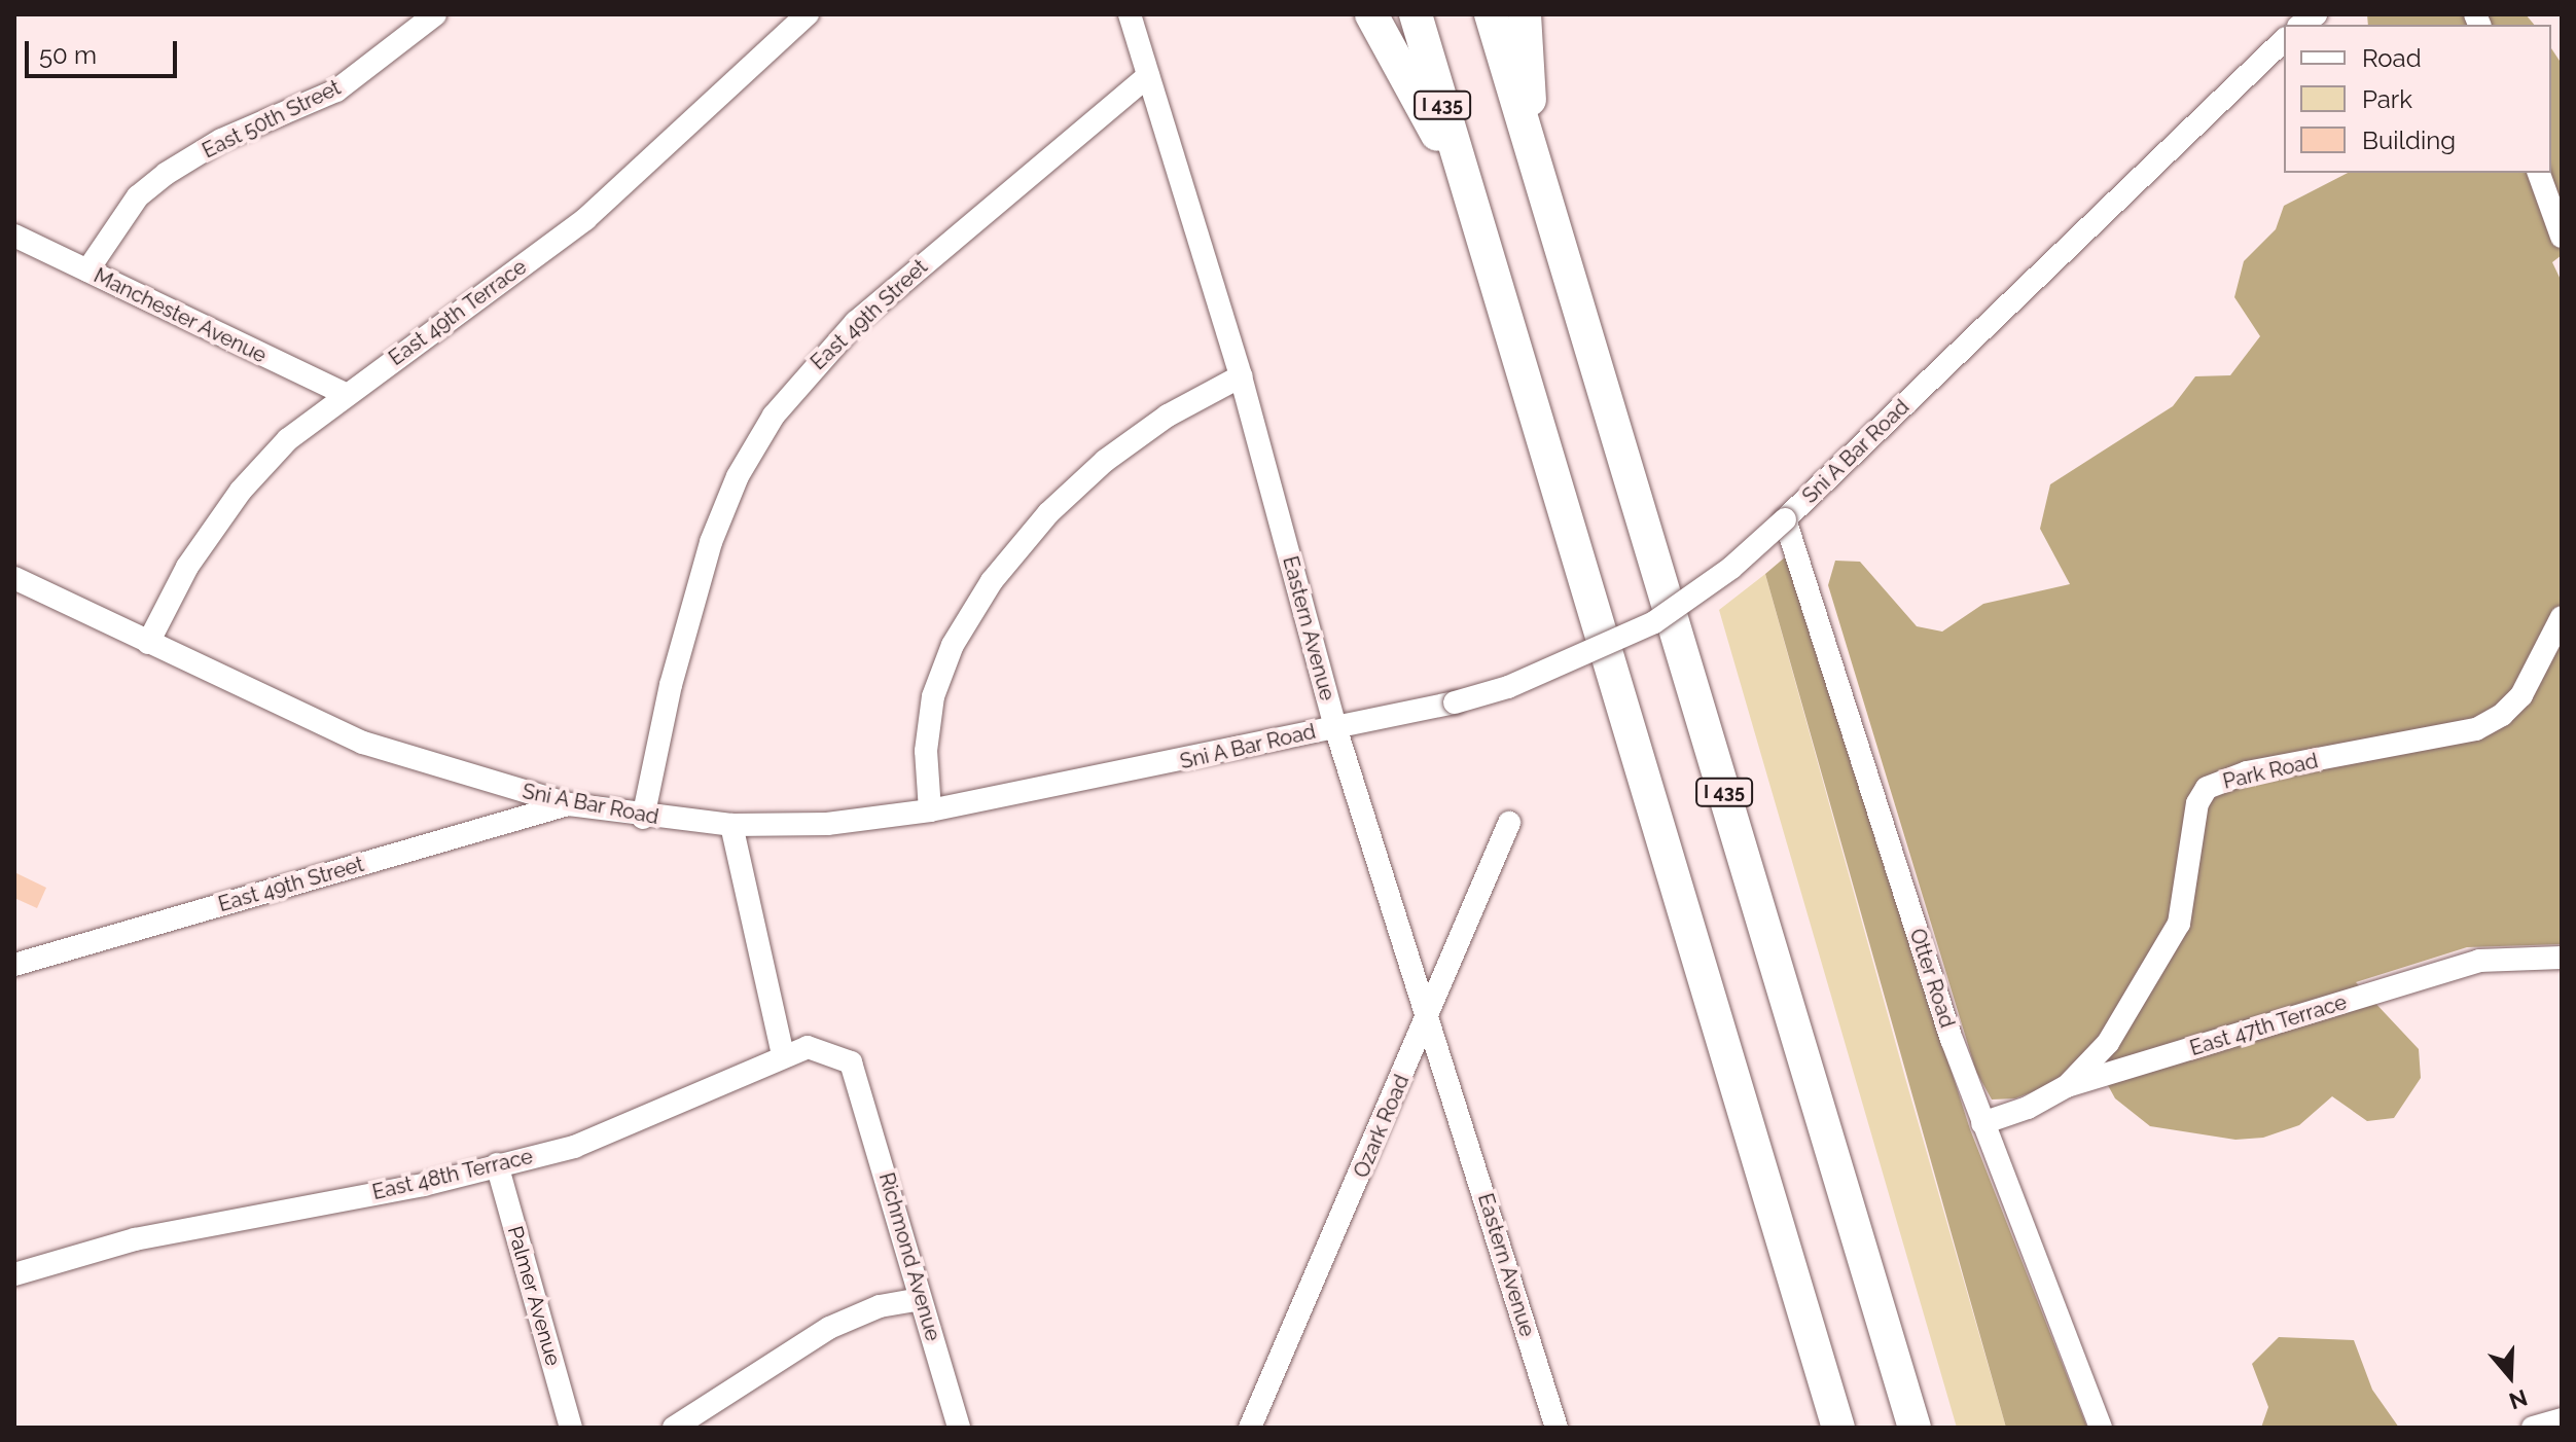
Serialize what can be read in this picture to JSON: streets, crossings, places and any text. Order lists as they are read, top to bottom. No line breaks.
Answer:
{"streets":{"highway":["I 435"],"street":["East 50th Street","East 49th Terrace","East 49th Street","Manchester Avenue","Sni A Bar Road","Eastern Avenue","Park Road","Otter Road","East 47th Terrace","Ozark Road","East 48th Terrace","Richmond Avenue","Palmer Avenue"]},"crossings":[["East 50th Street","Manchester Avenue"],["East 49th Terrace","Manchester Avenue"],["East 49th Terrace","Sni A Bar Road"],["East 49th Street","Sni A Bar Road"],["East 49th Street","Eastern Avenue"],["Sni A Bar Road","Eastern Avenue"],["Sni A Bar Road","Otter Road"],["Eastern Avenue","Ozark Road"],["Park Road","East 47th Terrace"],["Otter Road","East 47th Terrace"],["East 48th Terrace","Richmond Avenue"],["East 48th Terrace","Palmer Avenue"]],"legend":["Road","Park","Building"],"scale_bar":"50 m","north":"bottom"}
